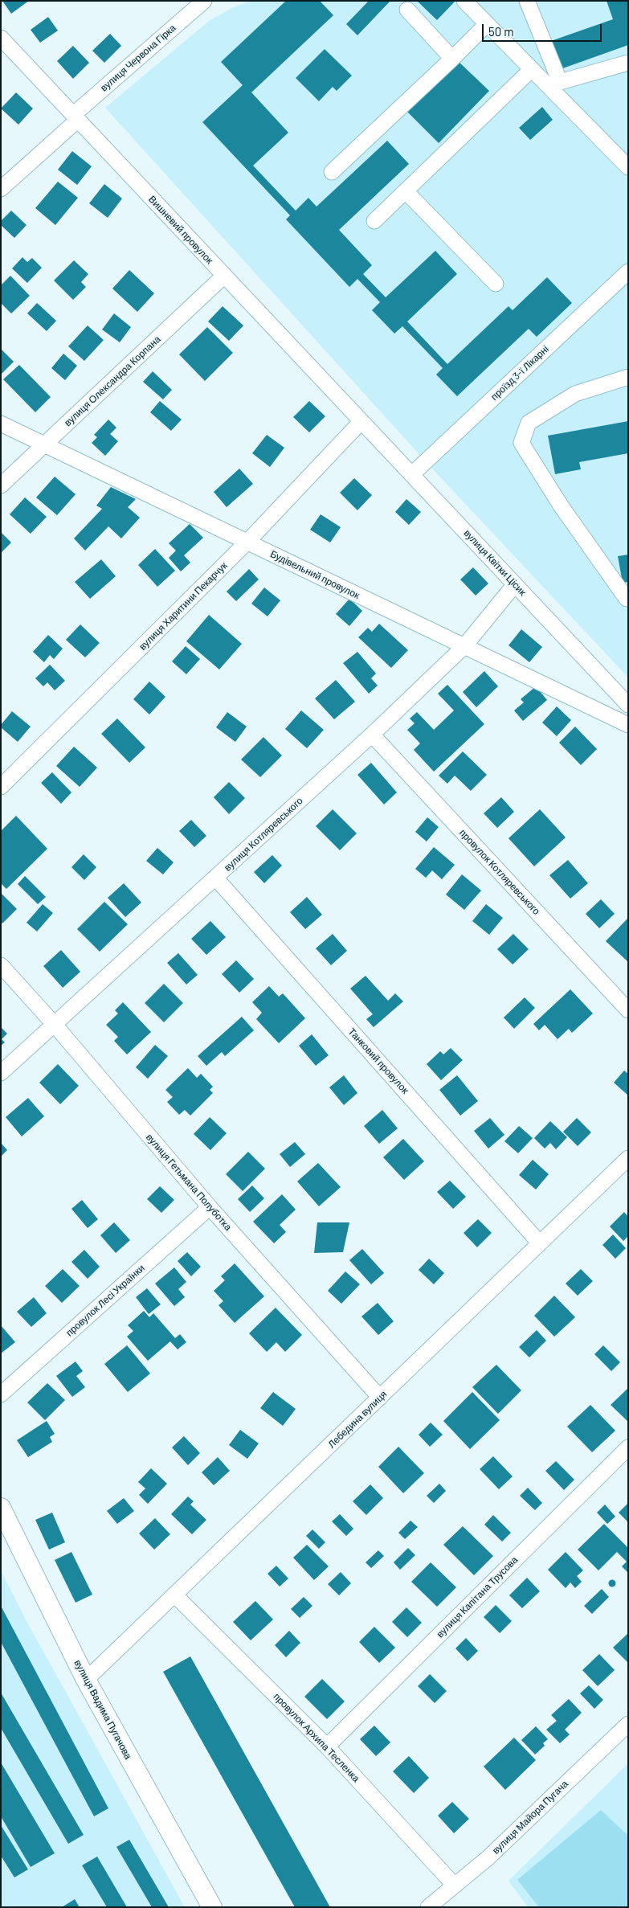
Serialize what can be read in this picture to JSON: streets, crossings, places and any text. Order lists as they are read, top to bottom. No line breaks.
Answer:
{"streets":{"main road":["вулиця Вадима Пугачова"],"street":["вулиця Червона Гірка","Вишневий провулок","проїзд 3-ї Лікарні","вулиця Олександра Корпана","вулиця Квітки Цісик","Будівельний провулок","вулиця Харитини Пекарчук","вулиця Котляревського","провулок Котляревського","Танковий провулок","вулиця Гетьмана Полуботка","провулок Лесі Українки","Лебедина вулиця","вулиця Капітана Трусова","провулок Архипа Тесленка","вулиця Майора Пугача"]},"crossings":[["вулиця Червона Гірка","Вишневий провулок"],["Вишневий провулок","вулиця Олександра Корпана"],["Вишневий провулок","вулиця Квітки Цісик"],["Вишневий провулок","вулиця Харитини Пекарчук"],["проїзд 3-ї Лікарні","вулиця Квітки Цісик"],["вулиця Олександра Корпана","Будівельний провулок"],["вулиця Квітки Цісик","вулиця Харитини Пекарчук"],["вулиця Квітки Цісик","вулиця Котляревського"],["Будівельний провулок","вулиця Харитини Пекарчук"],["Будівельний провулок","вулиця Котляревського"],["вулиця Котляревського","провулок Котляревського"],["вулиця Котляревського","Танковий провулок"],["вулиця Котляревського","вулиця Гетьмана Полуботка"],["Танковий провулок","Лебедина вулиця"],["вулиця Гетьмана Полуботка","провулок Лесі Українки"],["вулиця Гетьмана Полуботка","Лебедина вулиця"],["Лебедина вулиця","вулиця Вадима Пугачова"],["Лебедина вулиця","провулок Архипа Тесленка"],["вулиця Капітана Трусова","провулок Архипа Тесленка"],["провулок Архипа Тесленка","вулиця Майора Пугача"]],"scale_bar":"50 m"}
